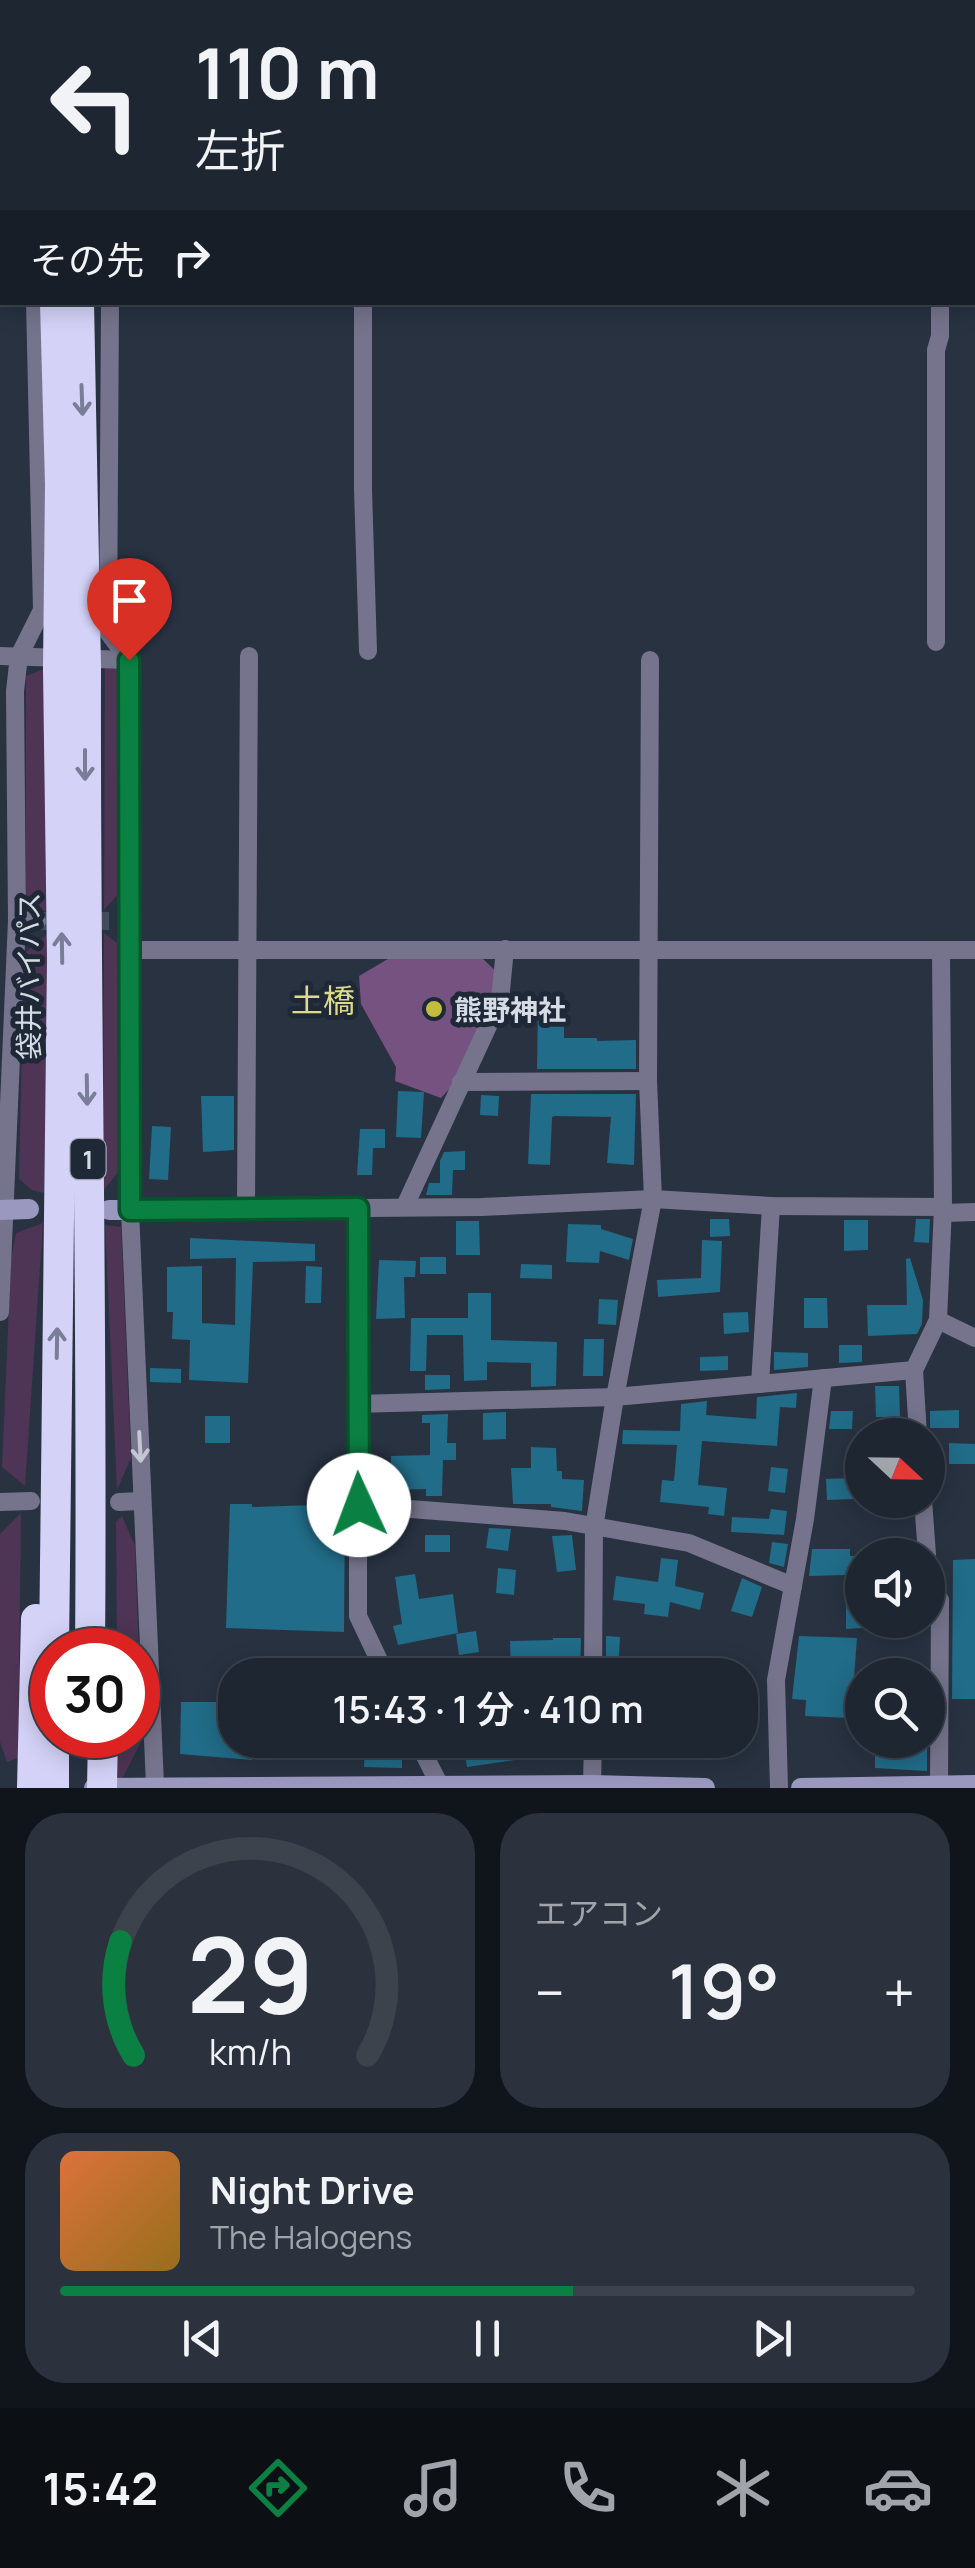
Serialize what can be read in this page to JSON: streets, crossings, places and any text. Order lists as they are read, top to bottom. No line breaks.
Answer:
{"streets":{"highway":["袋井バイパス","1"]},"districts":["土橋"],"places":["熊野神社"],"north":"right","page":{"turn":["110 m","左折"],"then":"その先","limit":"30","trip":"15:43 · 1 分 · 410 m","tile":"エアコン","heat":["−","19°","+"],"song":["Night Drive","The Halogens"],"tabs":"15:42","gauge":["29","km/h"]}}
